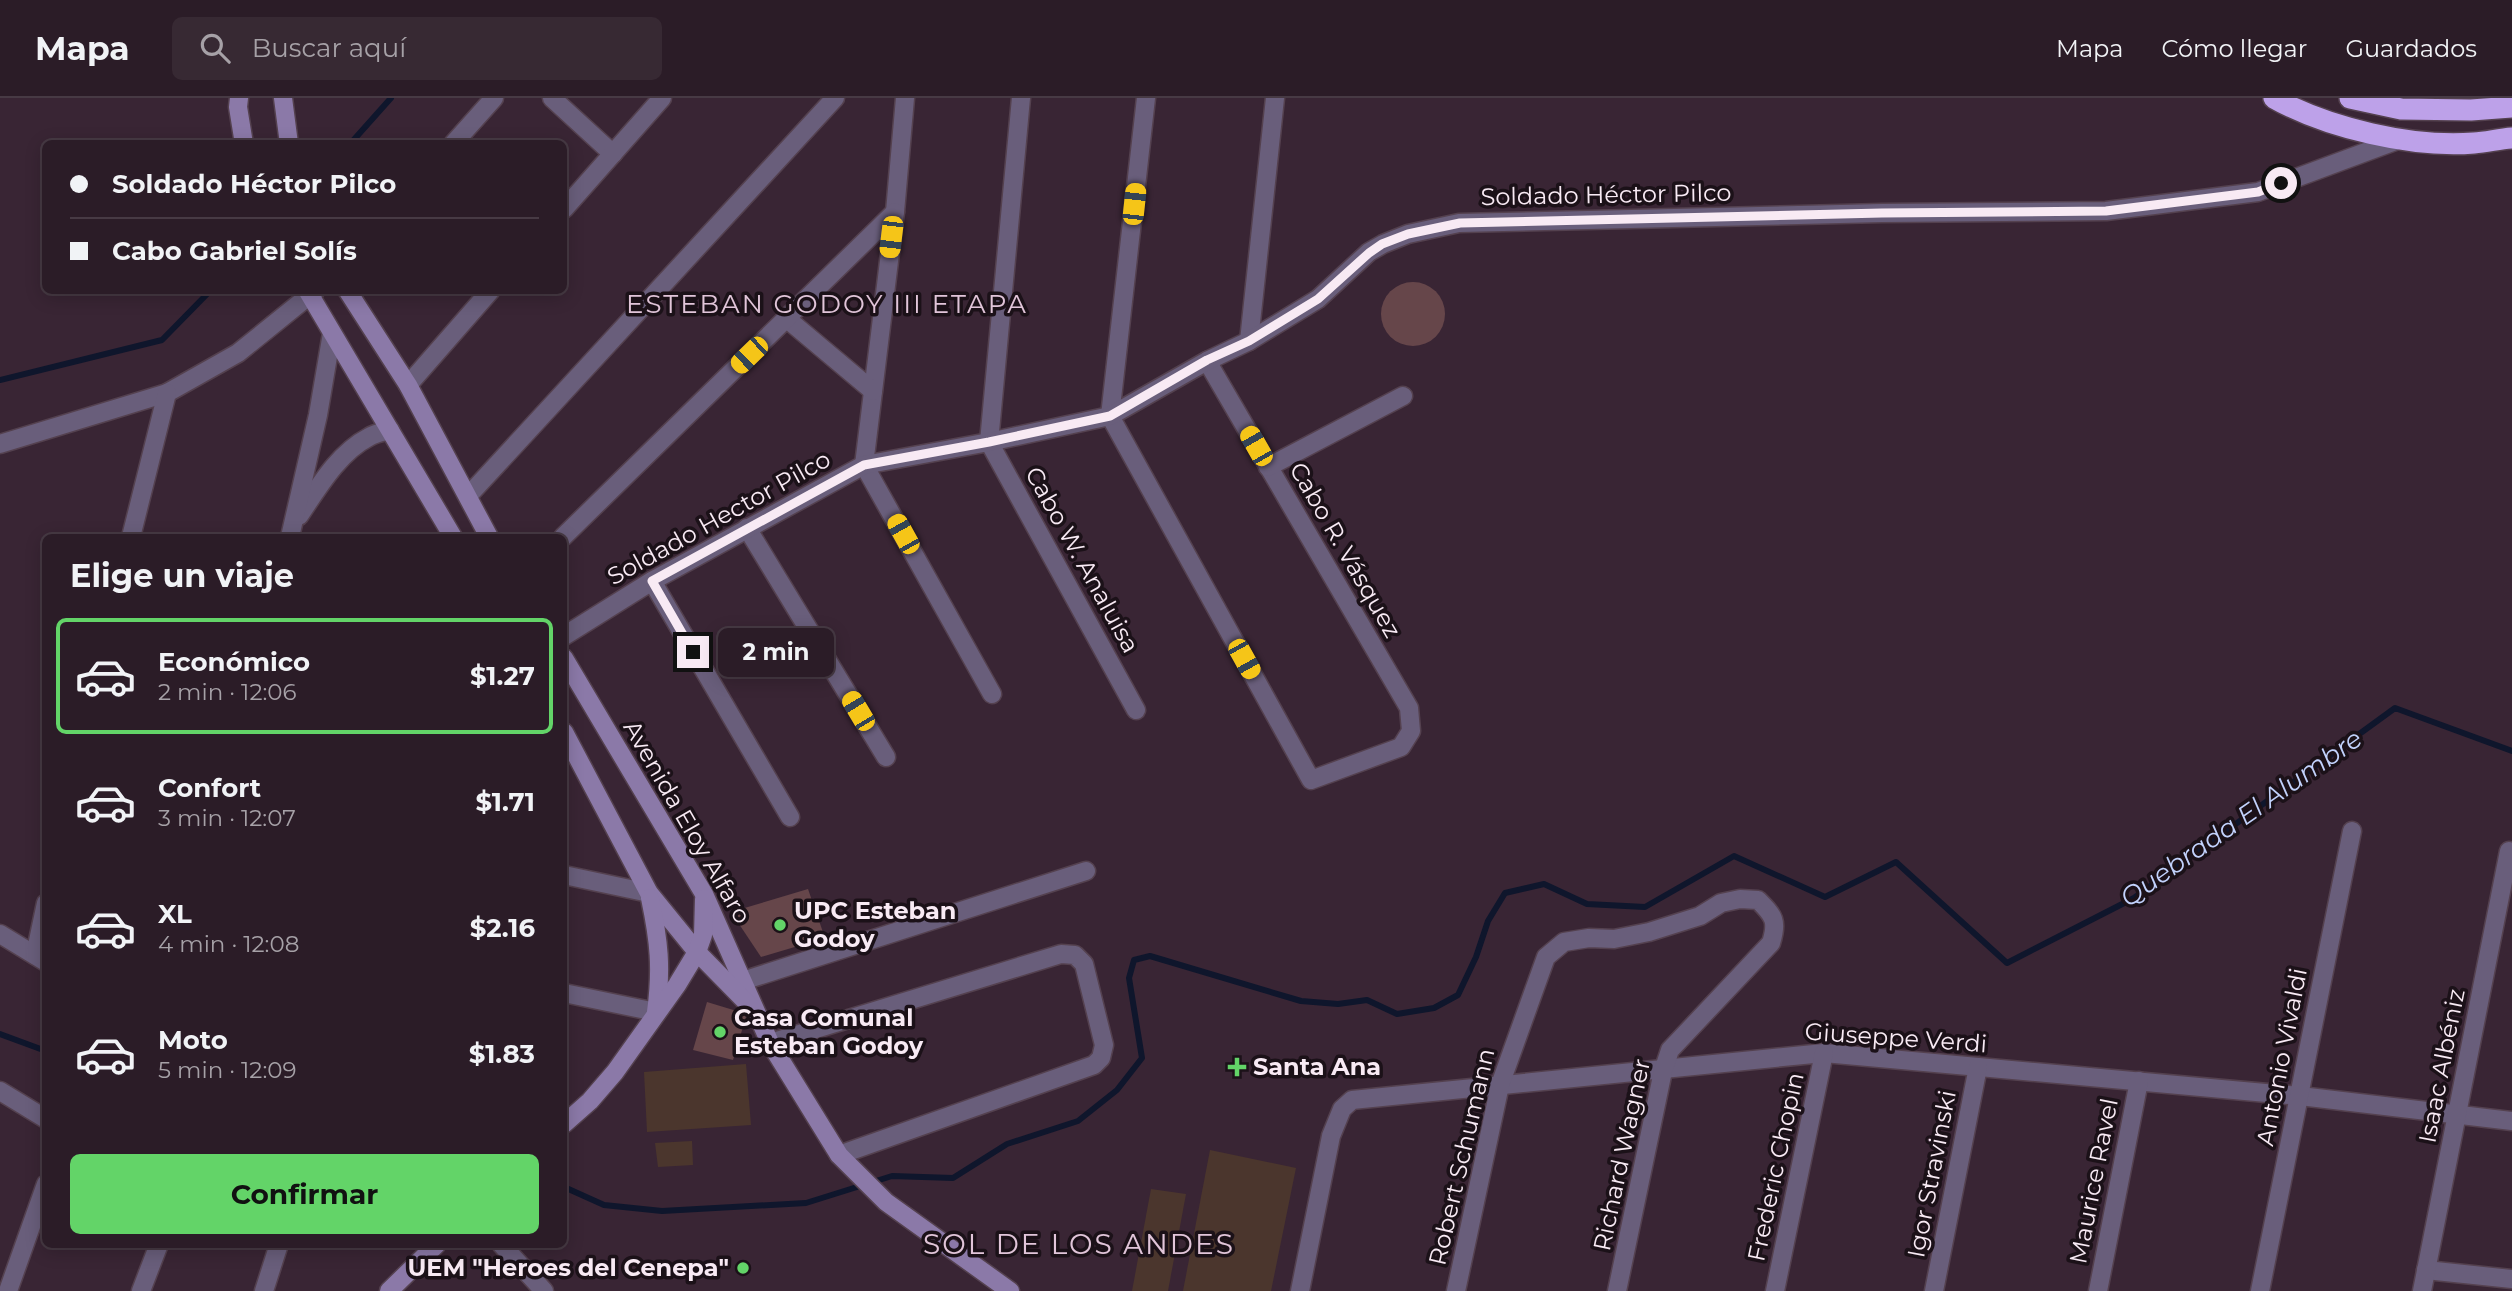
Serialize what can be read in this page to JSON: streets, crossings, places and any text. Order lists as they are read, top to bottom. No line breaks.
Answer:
{"streets":{"street":["Soldado Héctor Pilco","Soldado Hector Pilco","Cabo R. Vásquez","Cabo W. Analuisa","Avenida Eloy Alfaro","Giuseppe Verdi","Antonio Vivaldi","Isaac Albéniz","Richard Wagner","Robert Schumann","Frederic Chopin","Igor Stravinski","Maurice Ravel"]},"crossings":[["Soldado Héctor Pilco","Soldado Hector Pilco"],["Soldado Héctor Pilco","Cabo R. Vásquez"],["Soldado Héctor Pilco","Cabo W. Analuisa"],["Giuseppe Verdi","Antonio Vivaldi"],["Giuseppe Verdi","Isaac Albéniz"],["Giuseppe Verdi","Richard Wagner"],["Giuseppe Verdi","Robert Schumann"],["Giuseppe Verdi","Frederic Chopin"],["Giuseppe Verdi","Igor Stravinski"],["Giuseppe Verdi","Maurice Ravel"],["Richard Wagner","Robert Schumann"]],"districts":["ESTEBAN GODOY III ETAPA","SOL DE LOS ANDES"],"water":["Quebrada El Alumbre"],"places":{"other":["UPC Esteban Godoy","Casa Comunal Esteban Godoy","UEM \"Heroes del Cenepa\""],"health":["Santa Ana"]},"page":{"header":"Mapa","search":"Buscar aquí","nav":["Mapa","Cómo llegar","Guardados"],"banner":["Soldado Héctor Pilco","Cabo Gabriel Solís"],"heading":"Elige un viaje","list":[{"name":"Económico","note":"2 min · 12:06","value":"$1.27"},{"name":"Confort","note":"3 min · 12:07","value":"$1.71"},{"name":"XL","note":"4 min · 12:08","value":"$2.16"},{"name":"Moto","note":"5 min · 12:09","value":"$1.83"}],"bubble":"2 min","buttons":"Confirmar"}}
